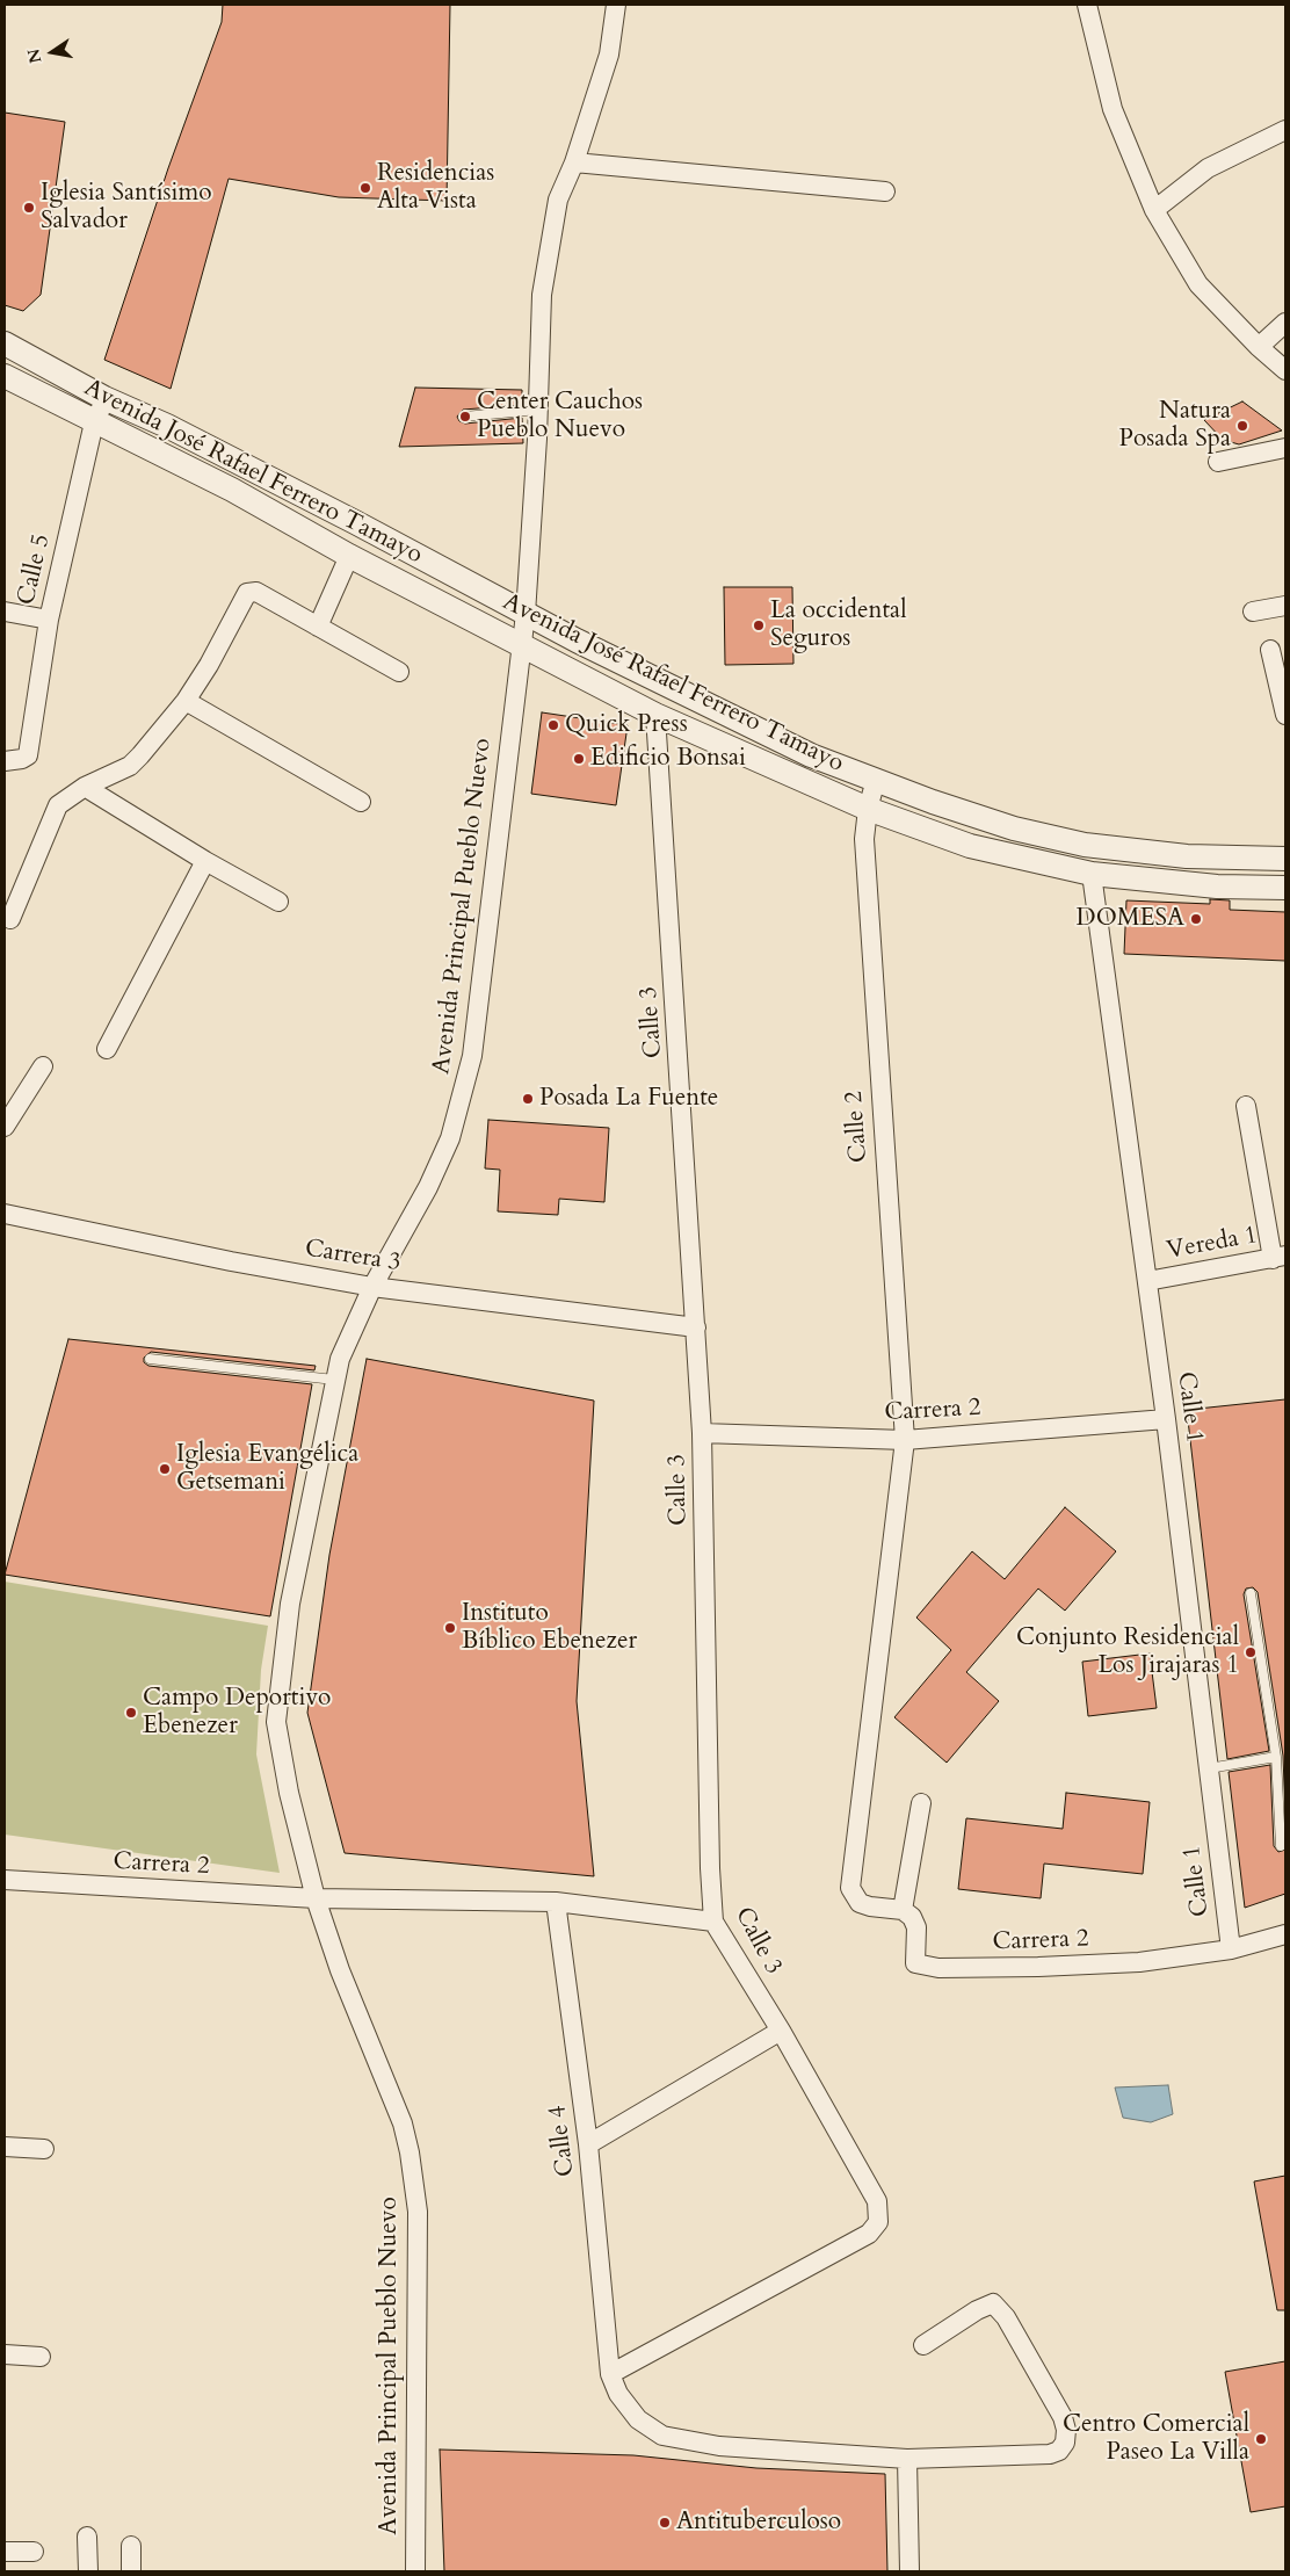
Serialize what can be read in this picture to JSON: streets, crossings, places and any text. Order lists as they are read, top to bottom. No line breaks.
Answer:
{"streets":{"street":["Avenida José Rafael Ferrero Tamayo","Calle 5","Avenida Principal Pueblo Nuevo","Calle 3","Calle 2","Vereda 1","Carrera 3","Calle 1","Carrera 2","Calle 4"]},"crossings":[["Avenida José Rafael Ferrero Tamayo","Calle 5"],["Avenida José Rafael Ferrero Tamayo","Avenida Principal Pueblo Nuevo"],["Avenida José Rafael Ferrero Tamayo","Calle 3"],["Avenida José Rafael Ferrero Tamayo","Calle 2"],["Avenida José Rafael Ferrero Tamayo","Calle 1"],["Avenida Principal Pueblo Nuevo","Carrera 3"],["Avenida Principal Pueblo Nuevo","Carrera 2"],["Calle 3","Carrera 3"],["Calle 3","Carrera 2"],["Calle 3","Calle 4"],["Calle 2","Carrera 2"],["Vereda 1","Calle 1"],["Calle 1","Carrera 2"],["Carrera 2","Calle 4"]],"places":["Residencias Alta Vista","Iglesia Santísimo Salvador","Center Cauchos Pueblo Nuevo","Natura Posada Spa","La occidental Seguros","Quick Press","Edificio Bonsai","DOMESA","Posada La Fuente","Iglesia Evangélica Getsemani","Instituto Bíblico Ebenezer","Conjunto Residencial Los Jirajaras 1","Campo Deportivo Ebenezer","Centro Comercial Paseo La Villa","Antituberculoso"],"north":"left"}
